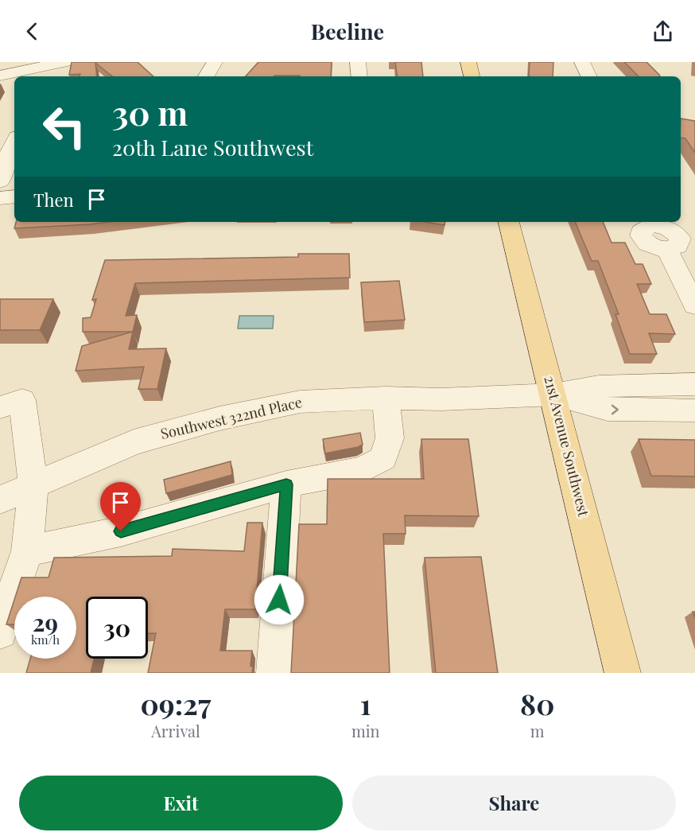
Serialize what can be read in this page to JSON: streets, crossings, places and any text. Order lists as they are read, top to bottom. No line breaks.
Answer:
{"streets":{"main road":["21st Avenue Southwest"],"street":["Southwest 322nd Place"]},"crossings":[["Southwest 322nd Place","21st Avenue Southwest"]],"page":{"header":"Beeline","turn":["30 m","20th Lane Southwest"],"then":"Then","speed":"29 km/h","limit":"30","eta":["09:27","Arrival","1","min","80","m"],"buttons":["Exit","Share"]}}
